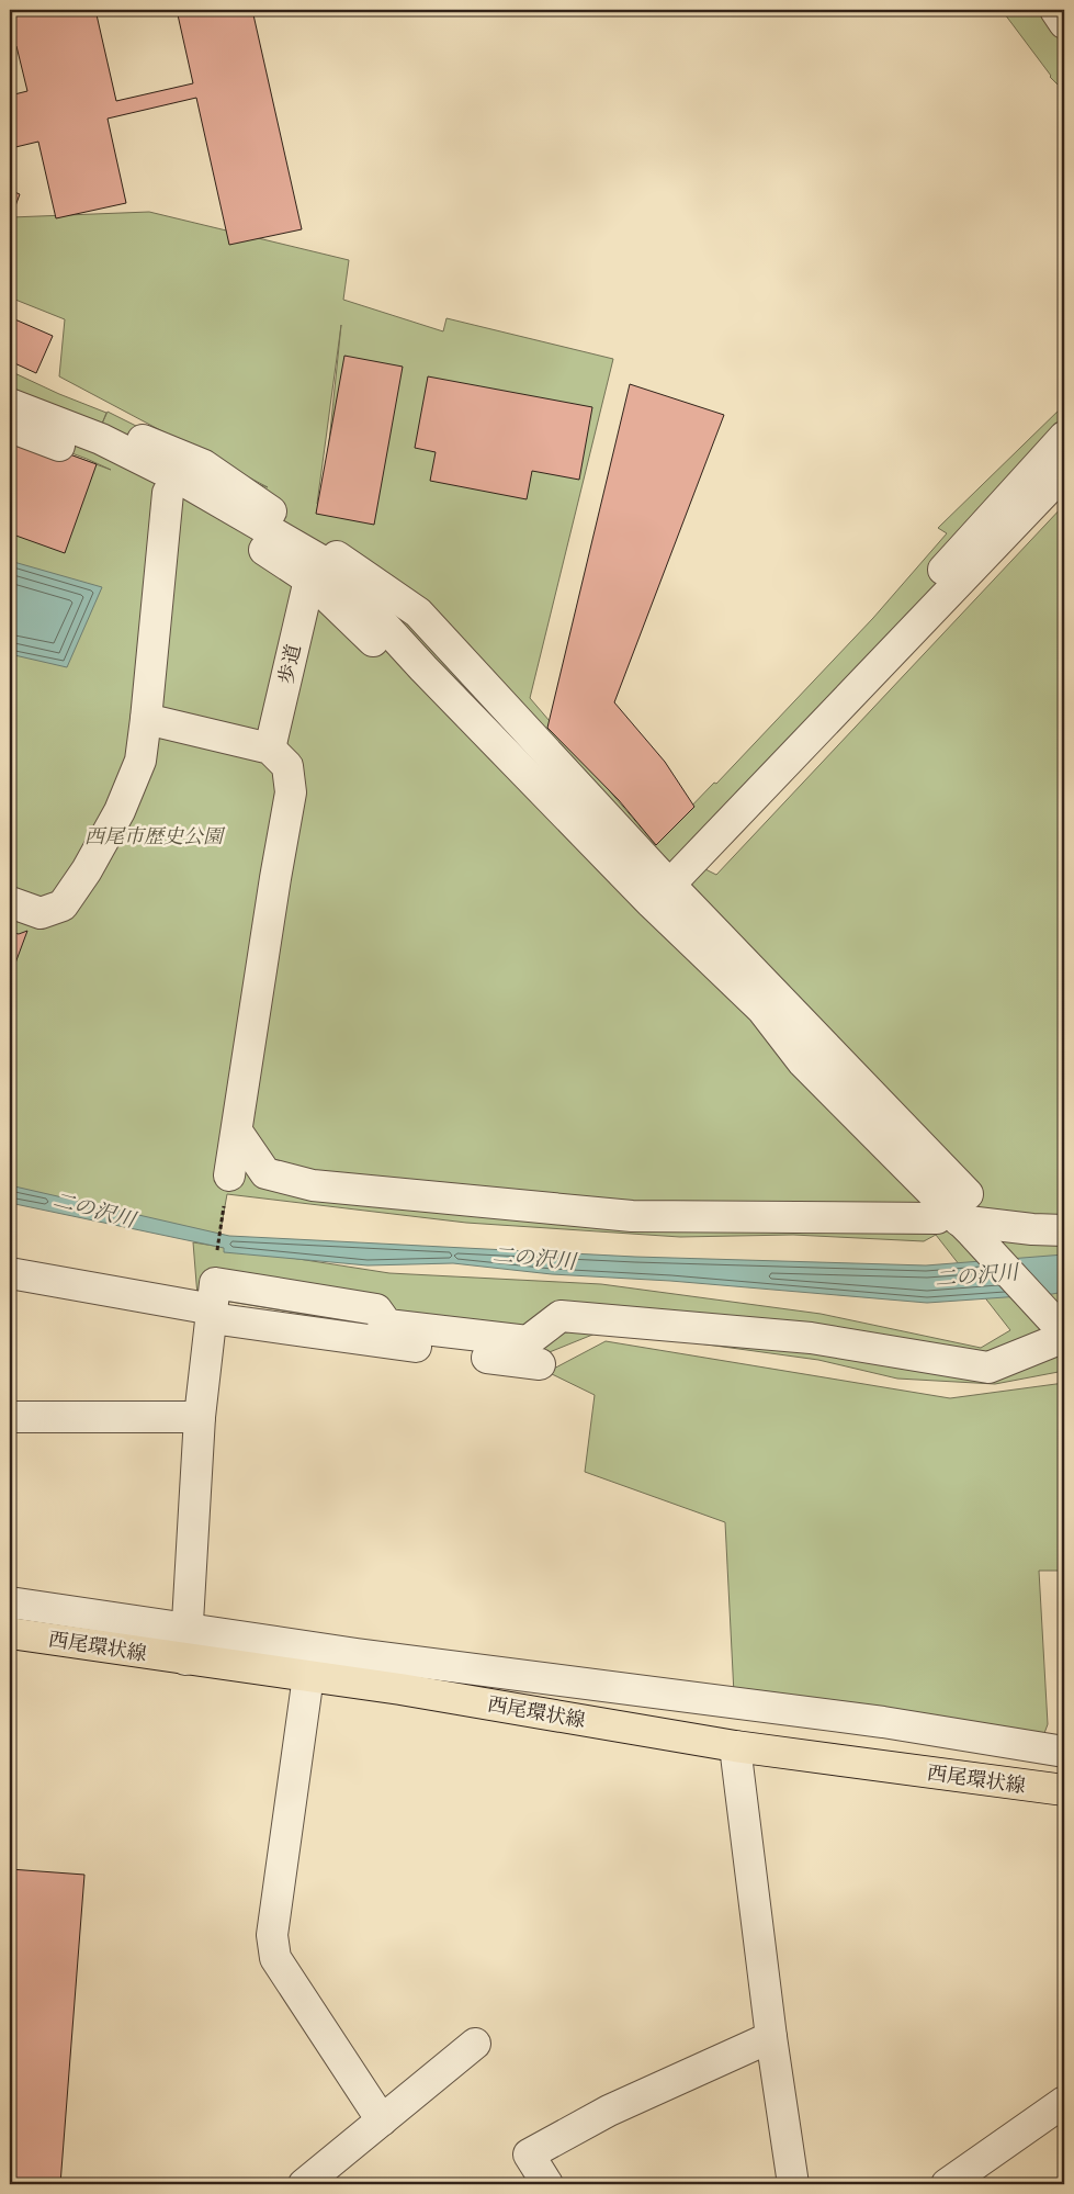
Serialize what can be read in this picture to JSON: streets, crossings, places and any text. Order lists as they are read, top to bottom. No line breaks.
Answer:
{"streets":{"main road":["西尾環状線"],"street":["歩道"]},"water":["二の沢川"],"parks":["西尾市歴史公園"]}
